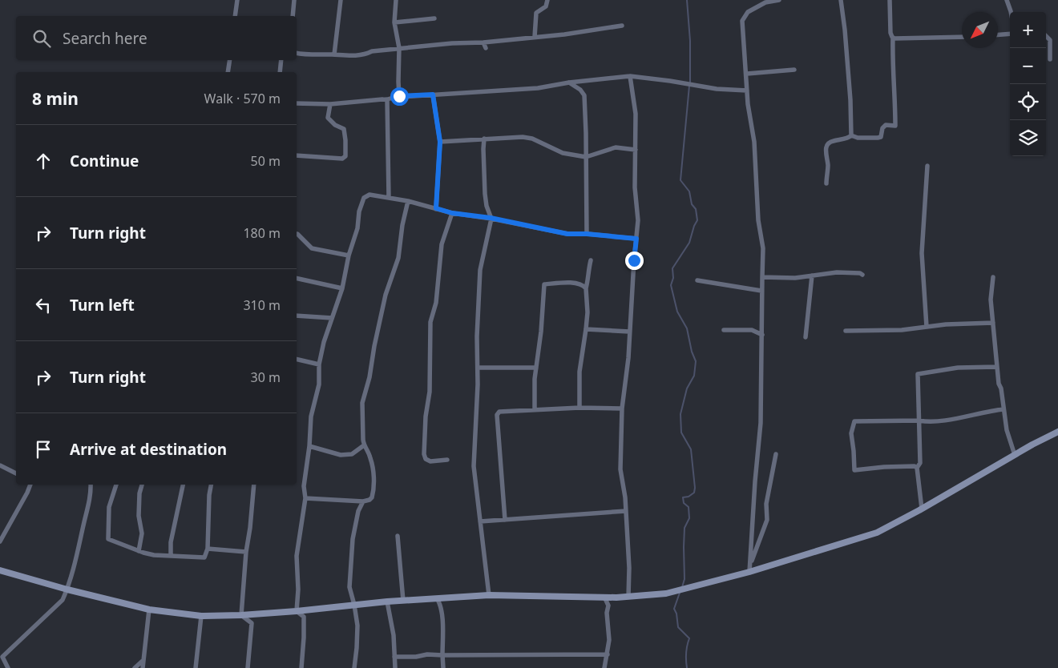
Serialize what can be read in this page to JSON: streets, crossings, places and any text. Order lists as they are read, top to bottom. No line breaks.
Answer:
{"north":"bottom left","page":{"map_buttons":["+","−"],"search":"Search here","heading":["8 min","Walk · 570 m"],"list":[["Continue","50 m"],["Turn right","180 m"],["Turn left","310 m"],["Turn right","30 m"],"Arrive at destination"]}}
